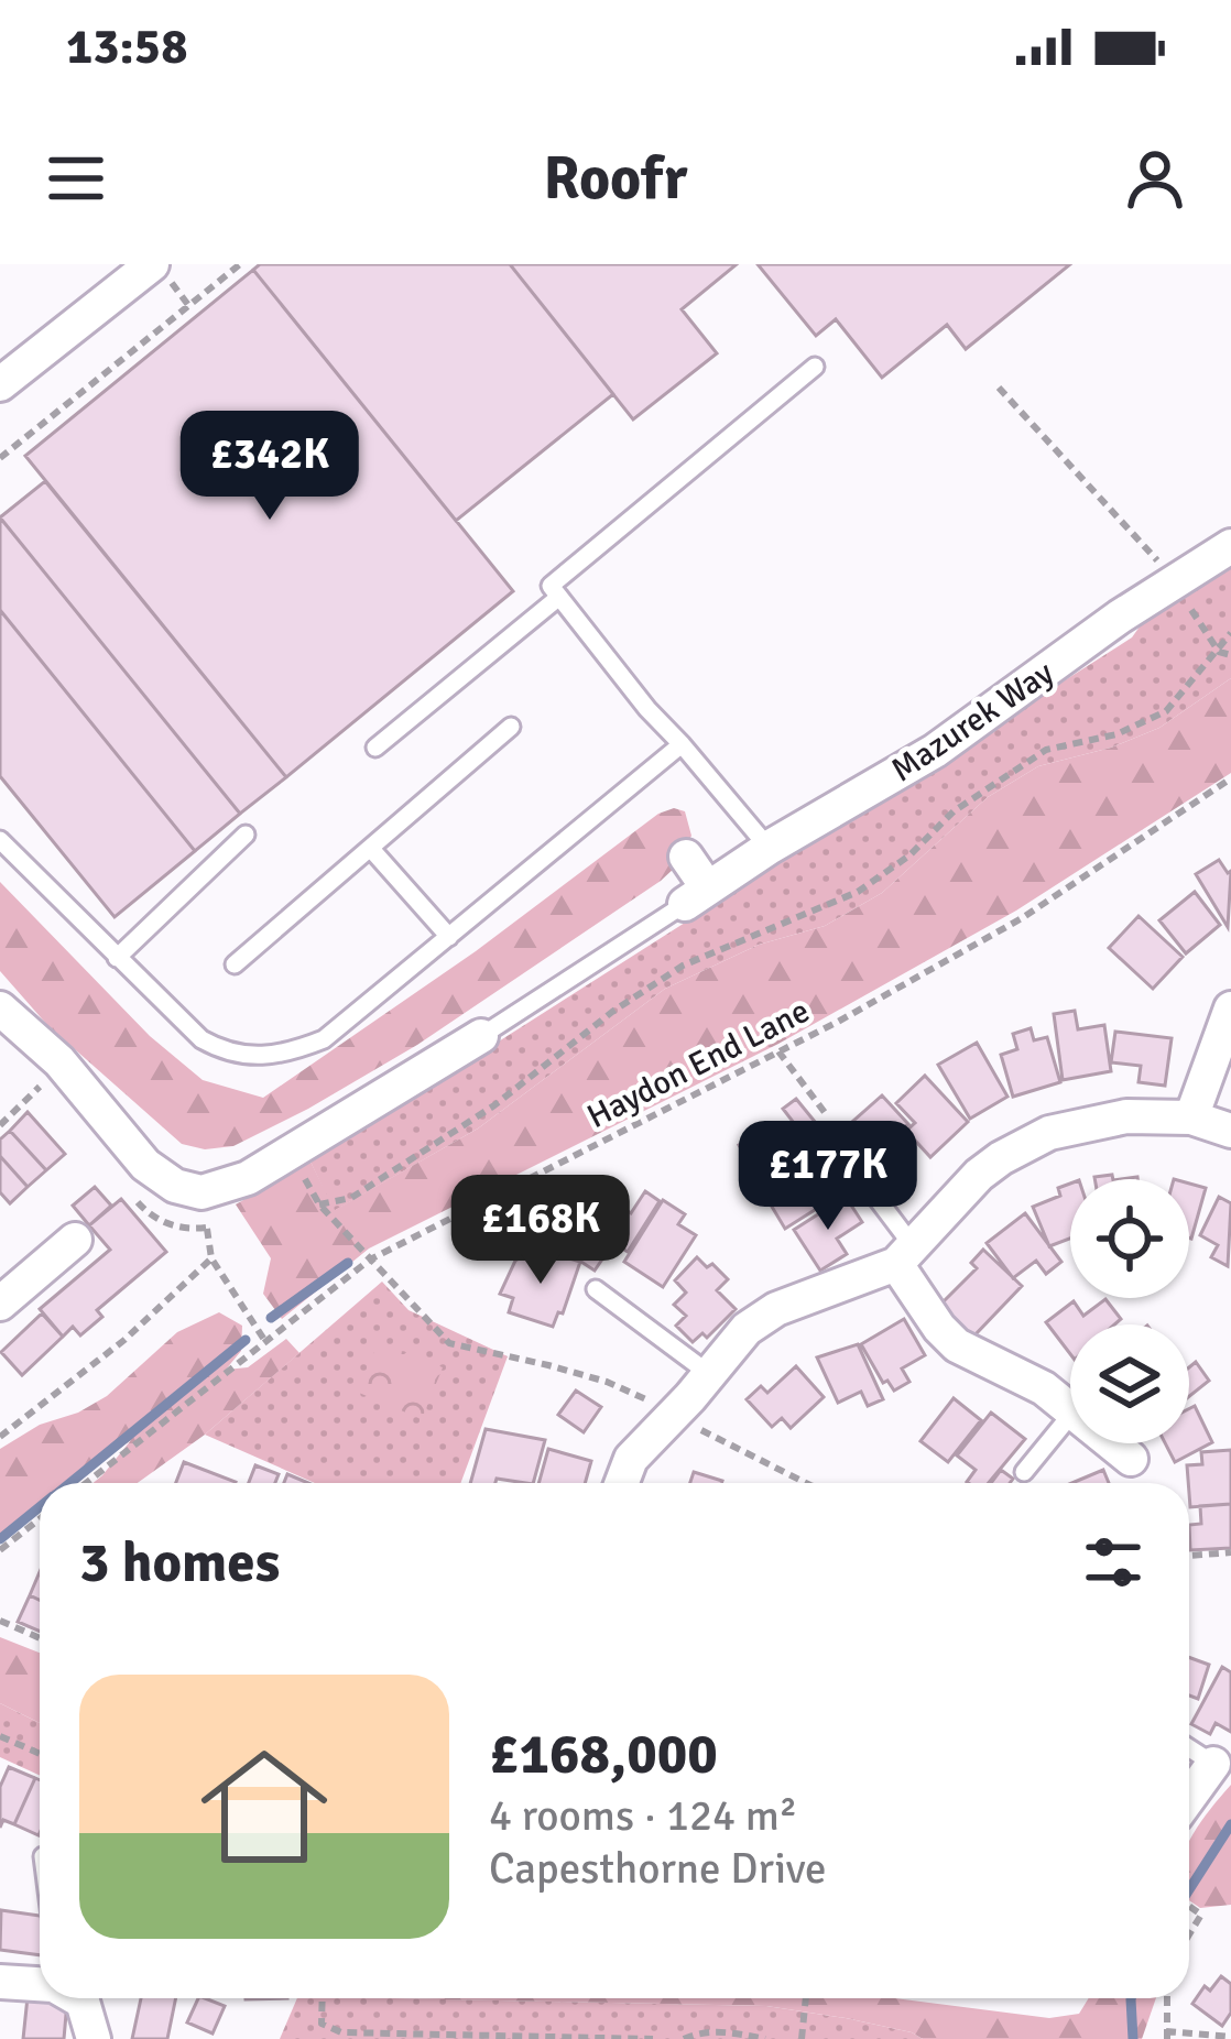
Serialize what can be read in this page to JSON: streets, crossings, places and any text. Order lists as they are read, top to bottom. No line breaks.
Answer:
{"streets":{"street":["Mazurek Way"],"path":["Haydon End Lane"]},"page":{"status":"13:58","header":"Roofr","price":["£342K","£177K","£168K"],"heading":"3 homes","list":[{"name":"£168,000","note":"4 rooms · 124 m² · Capesthorne Drive"}]}}
